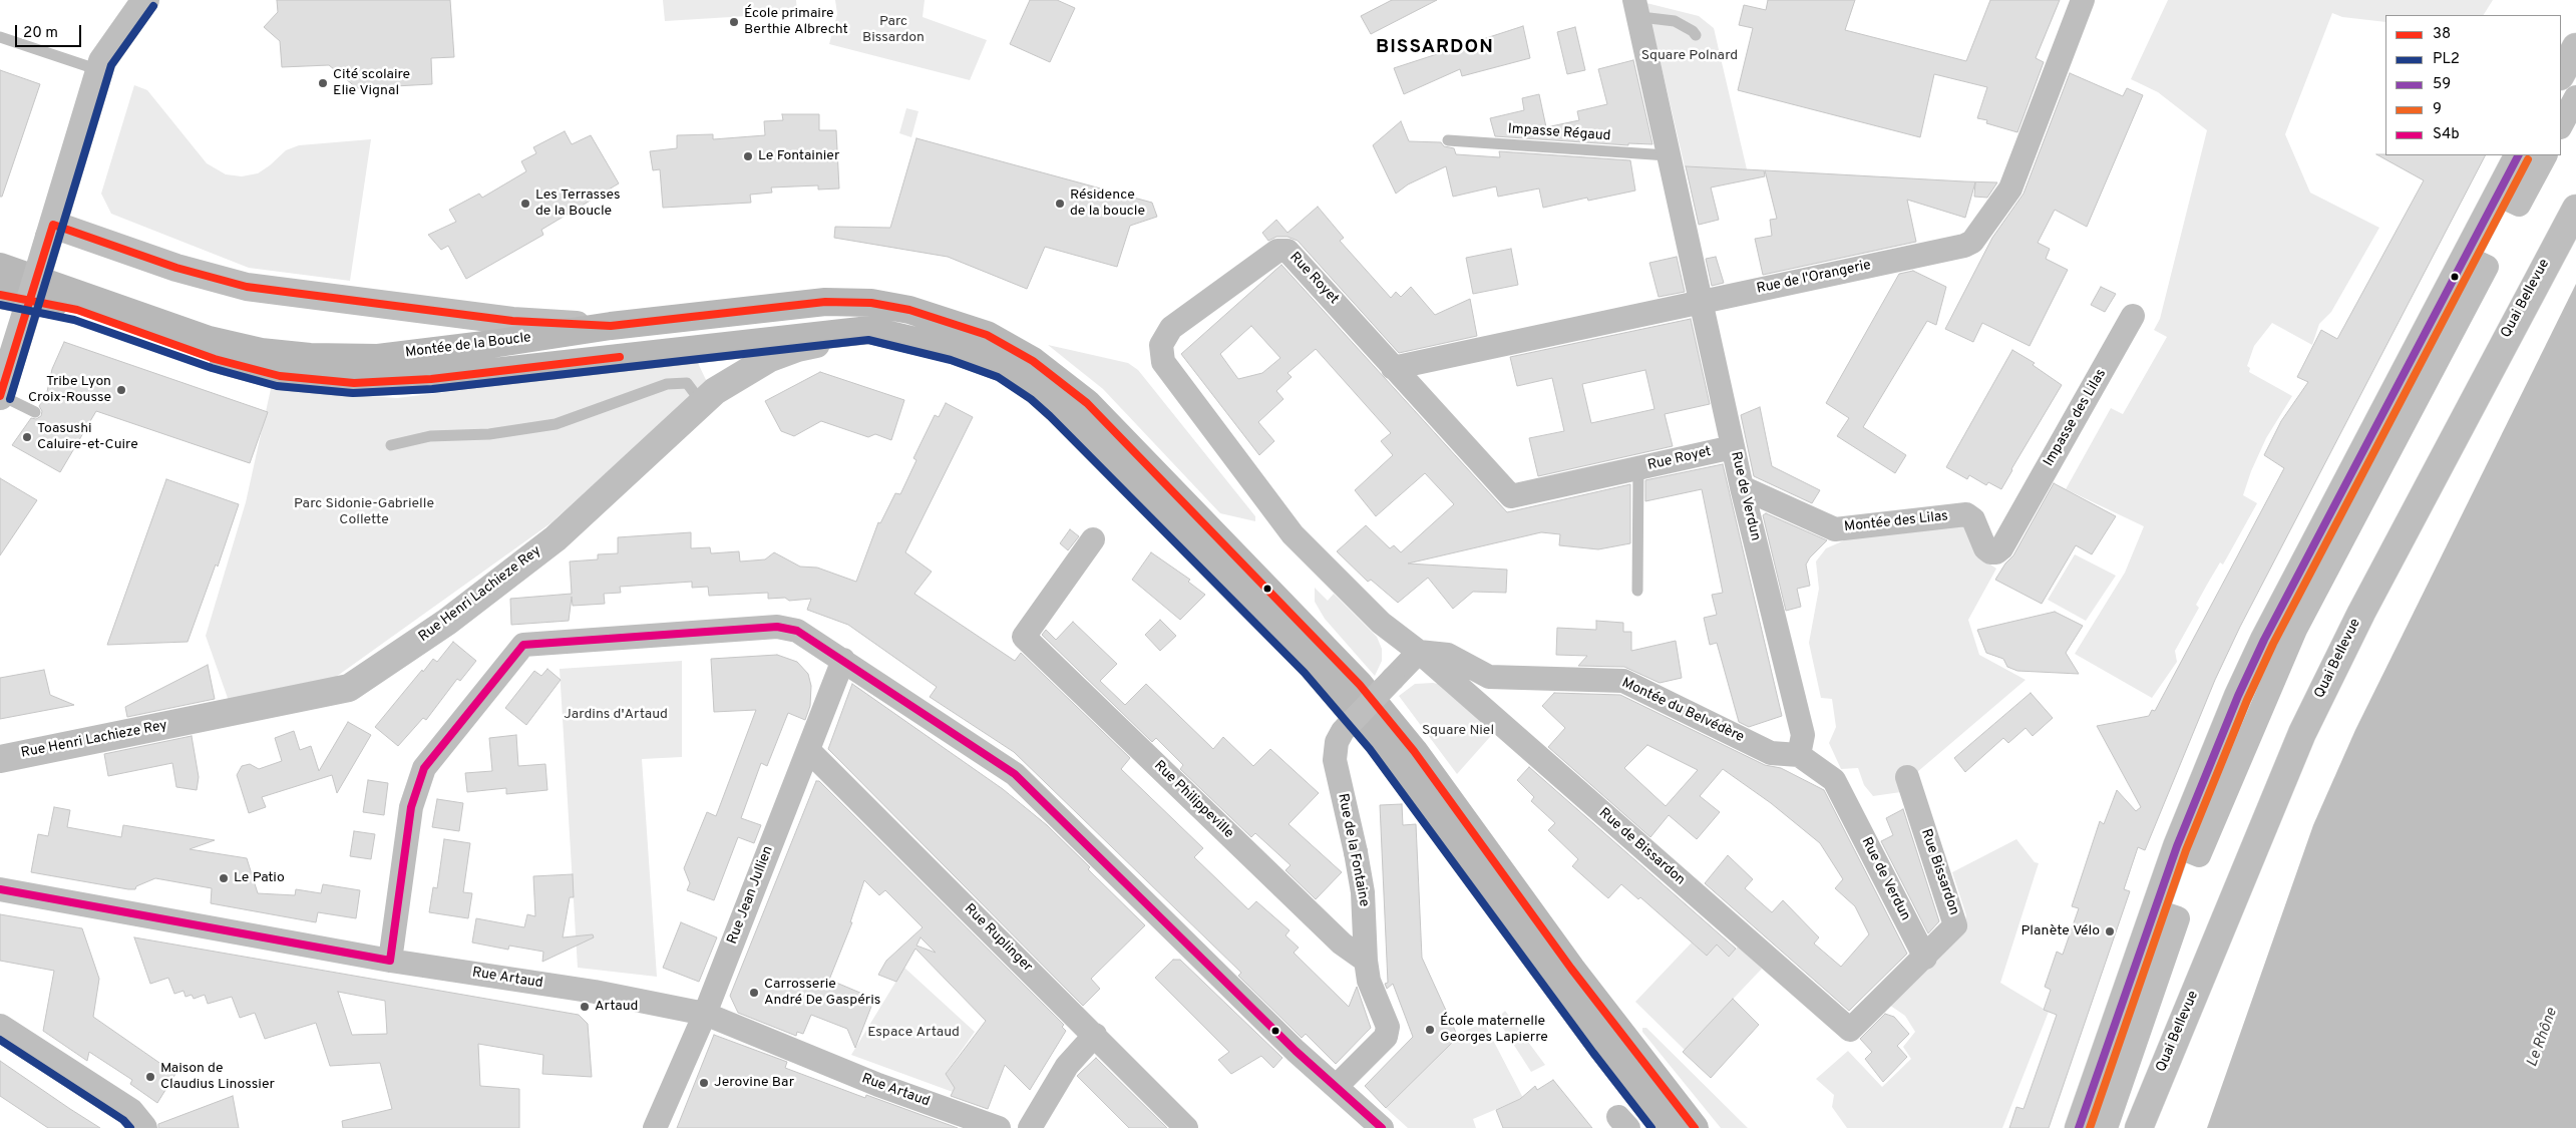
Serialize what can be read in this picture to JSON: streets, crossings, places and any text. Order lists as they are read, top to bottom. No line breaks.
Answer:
{"streets":{"main road":["Quai Bellevue","Montée de la Boucle","Rue Henri Lachieze Rey"],"street":["Rue de l'Orangerie","Rue Royet","Impasse des Lilas","Rue de Verdun","Montée des Lilas","Montée du Belvédère","Rue Philippeville","Rue de Bissardon","Rue de la Fontaine","Rue Bissardon","Rue Jean Jullien","Rue Ruplinger","Rue Artaud"],"lane":["Impasse Régaud"]},"crossings":[["Impasse Régaud","Rue de Verdun"],["Rue de l'Orangerie","Rue Royet"],["Rue de l'Orangerie","Rue de Verdun"],["Rue Royet","Rue de Verdun"],["Rue Royet","Rue de Bissardon"],["Montée de la Boucle","Rue Henri Lachieze Rey"],["Impasse des Lilas","Montée des Lilas"],["Rue de Verdun","Montée des Lilas"],["Rue de Verdun","Montée du Belvédère"],["Rue de Verdun","Rue de Bissardon"],["Rue de Verdun","Rue Bissardon"],["Montée du Belvédère","Rue de Bissardon"],["Montée du Belvédère","Rue de la Fontaine"],["Rue Philippeville","Rue de la Fontaine"],["Rue de Bissardon","Rue de la Fontaine"],["Rue de Bissardon","Rue Bissardon"],["Rue Jean Jullien","Rue Ruplinger"],["Rue Jean Jullien","Rue Artaud"]],"districts":["BISSARDON"],"water":["Le Rhône"],"parks":["Parc Bissardon","Square Polnard","Parc Sidonie-Gabrielle Collette","Jardins d'Artaud","Square Niel","Espace Artaud"],"places":["École primaire Berthie Albrecht","Cité scolaire Elie Vignal","Le Fontainier","Les Terrasses de la Boucle","Résidence de la boucle","Tribe Lyon Croix-Rousse","Toasushi Caluire-et-Cuire","Le Patio","Planète Vélo","Carrosserie André De Gaspéris","Artaud","École maternelle Georges Lapierre","Maison de Claudius Linossier","Jerovine Bar"],"lines":["transit line PL2","transit line 59","transit line 9","transit line 38","transit line S4b"],"legend":["38","PL2","59","9","S4b"],"scale_bar":"20 m"}
